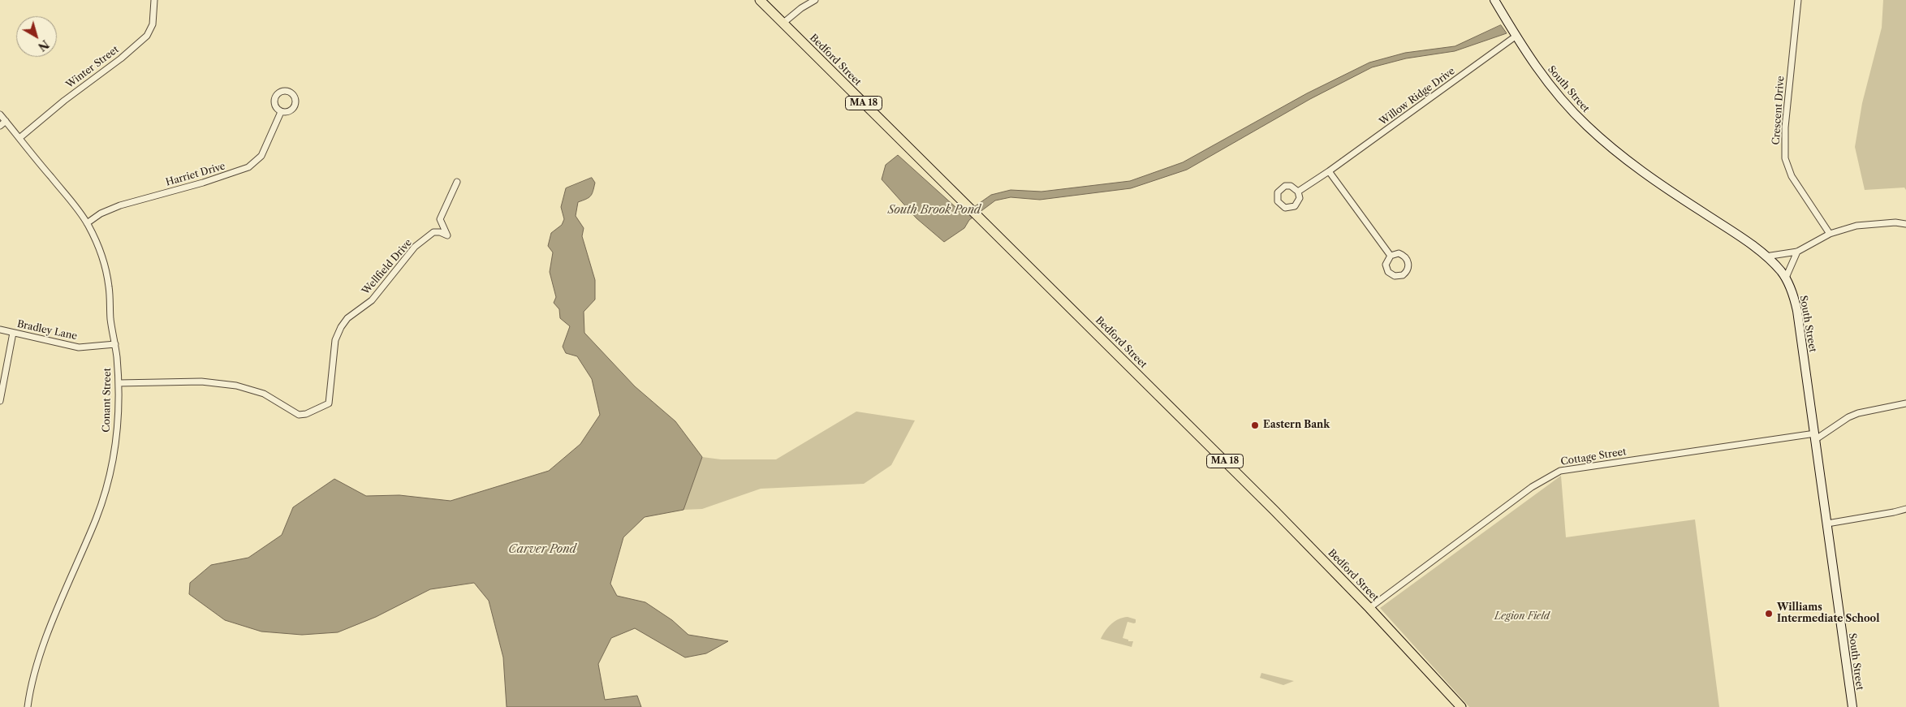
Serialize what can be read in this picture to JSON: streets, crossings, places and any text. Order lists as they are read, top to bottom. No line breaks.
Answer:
{"streets":{"main road":["Bedford Street","MA 18"],"street":["Winter Street","South Street","Willow Ridge Drive","Crescent Drive","Harriet Drive","Wellfield Drive","Bradley Lane","Conant Street","Cottage Street"]},"crossings":[["Bedford Street","Cottage Street"],["Winter Street","Conant Street"],["South Street","Willow Ridge Drive"],["South Street","Cottage Street"],["Harriet Drive","Conant Street"],["Wellfield Drive","Conant Street"],["Bradley Lane","Conant Street"]],"water":["South Brook Pond","Carver Pond"],"parks":["Legion Field"],"places":["Eastern Bank","Williams Intermediate School"],"north":"bottom right"}
